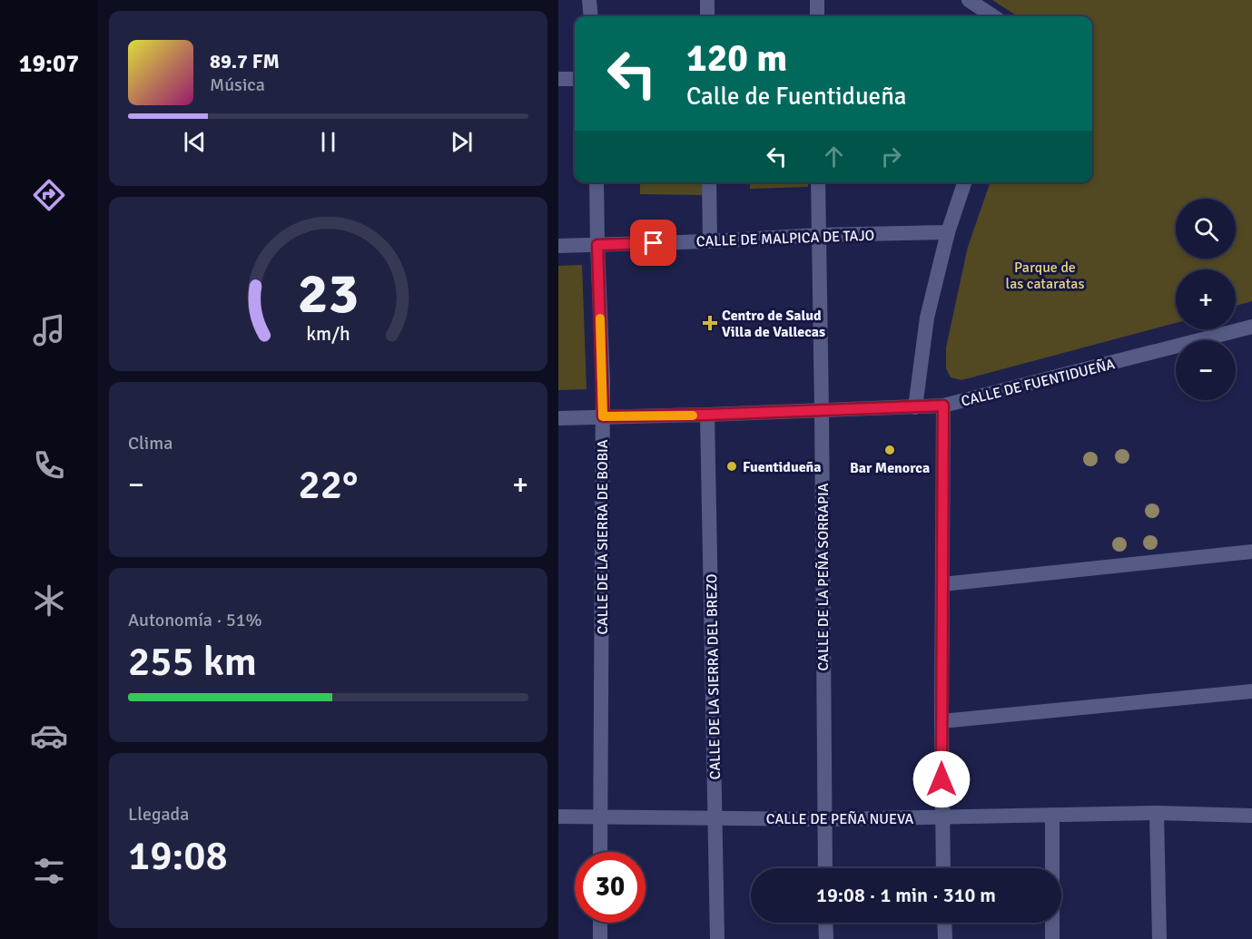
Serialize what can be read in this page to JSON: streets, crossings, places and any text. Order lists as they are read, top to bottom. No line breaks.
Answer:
{"streets":{"street":["CALLE DE MALPICA DE TAJO","CALLE DE FUENTIDUEÑA","CALLE DE LA SIERRA DE BOBIA","CALLE DE LA PEÑA SORRAPIA","CALLE DE LA SIERRA DEL BREZO","CALLE DE PEÑA NUEVA"]},"crossings":[["CALLE DE MALPICA DE TAJO","CALLE DE LA SIERRA DE BOBIA"],["CALLE DE MALPICA DE TAJO","CALLE DE LA PEÑA SORRAPIA"],["CALLE DE FUENTIDUEÑA","CALLE DE LA SIERRA DE BOBIA"],["CALLE DE FUENTIDUEÑA","CALLE DE LA PEÑA SORRAPIA"],["CALLE DE FUENTIDUEÑA","CALLE DE LA SIERRA DEL BREZO"],["CALLE DE LA SIERRA DE BOBIA","CALLE DE PEÑA NUEVA"],["CALLE DE LA PEÑA SORRAPIA","CALLE DE PEÑA NUEVA"],["CALLE DE LA SIERRA DEL BREZO","CALLE DE PEÑA NUEVA"]],"parks":["Parque de las cataratas"],"places":{"health":["Centro de Salud Villa de Vallecas"],"other":["Bar Menorca","Fuentidueña"]},"page":{"tabs":"19:07","turn":["120 m","Calle de Fuentidueña"],"song":["89.7 FM","Música"],"map_buttons":["+","−"],"tile":["Clima",["Autonomía · 51%","255 km"],["Llegada","19:08"]],"heat":["−","22°","+"],"limit":"30","trip":"19:08 · 1 min · 310 m","gauge":["23","km/h"]}}
